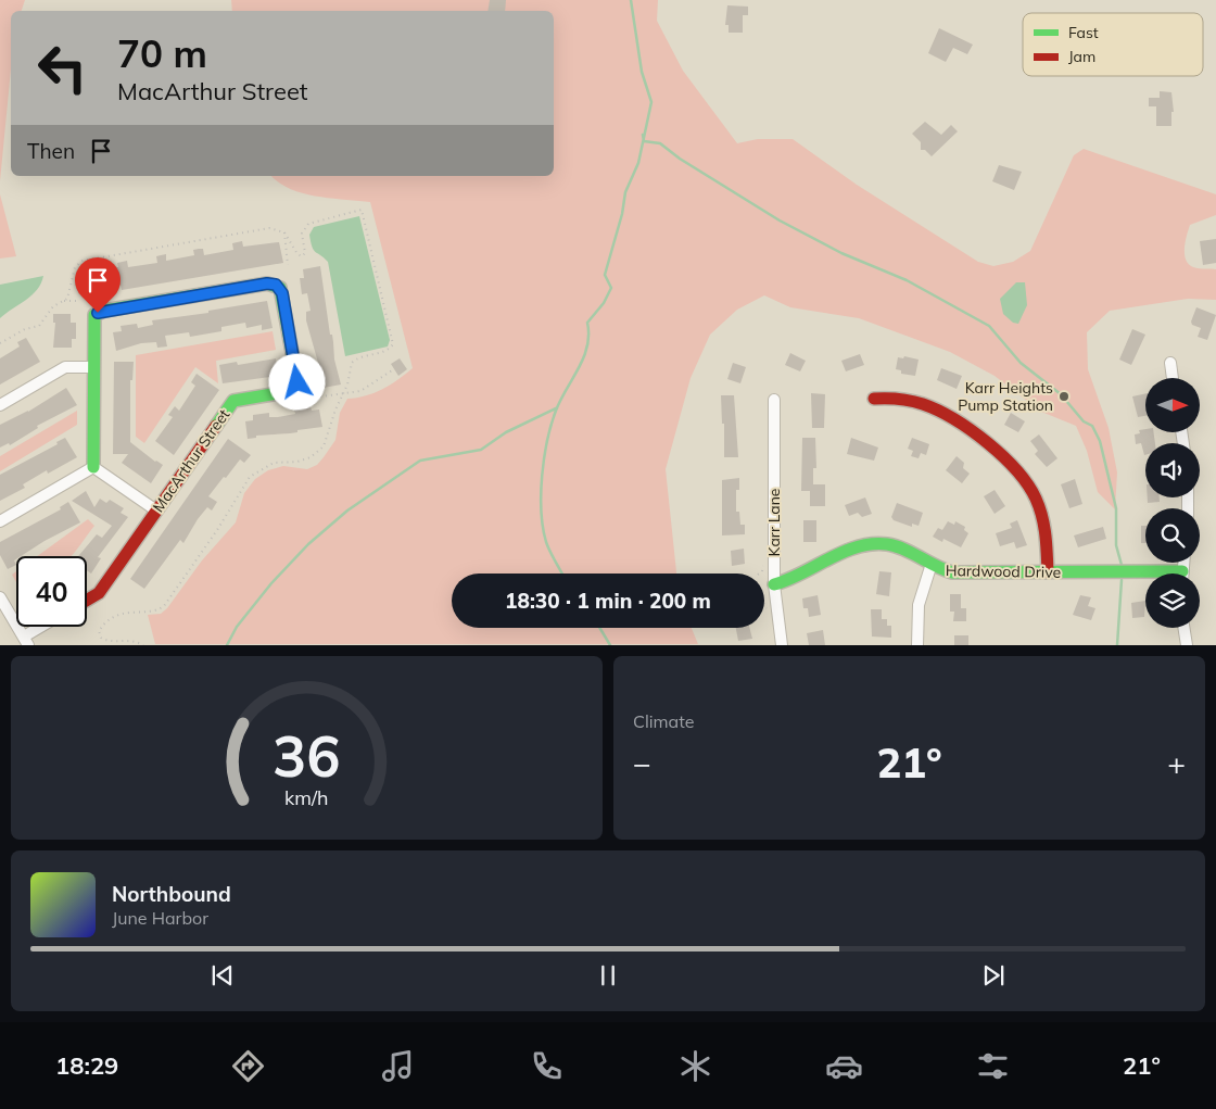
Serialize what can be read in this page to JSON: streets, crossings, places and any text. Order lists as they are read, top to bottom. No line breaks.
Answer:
{"streets":{"street":["MacArthur Street","Karr Lane","Hardwood Drive"]},"crossings":[["Karr Lane","Hardwood Drive"]],"places":["Karr Heights Pump Station"],"legend":["Fast","Jam"],"north":"right","page":{"turn":["70 m","MacArthur Street"],"then":"Then","limit":"40","trip":"18:30 · 1 min · 200 m","tile":"Climate","heat":["−","21°","+"],"song":["Northbound","June Harbor"],"tabs":["18:29","21°"],"gauge":["36","km/h"]}}
